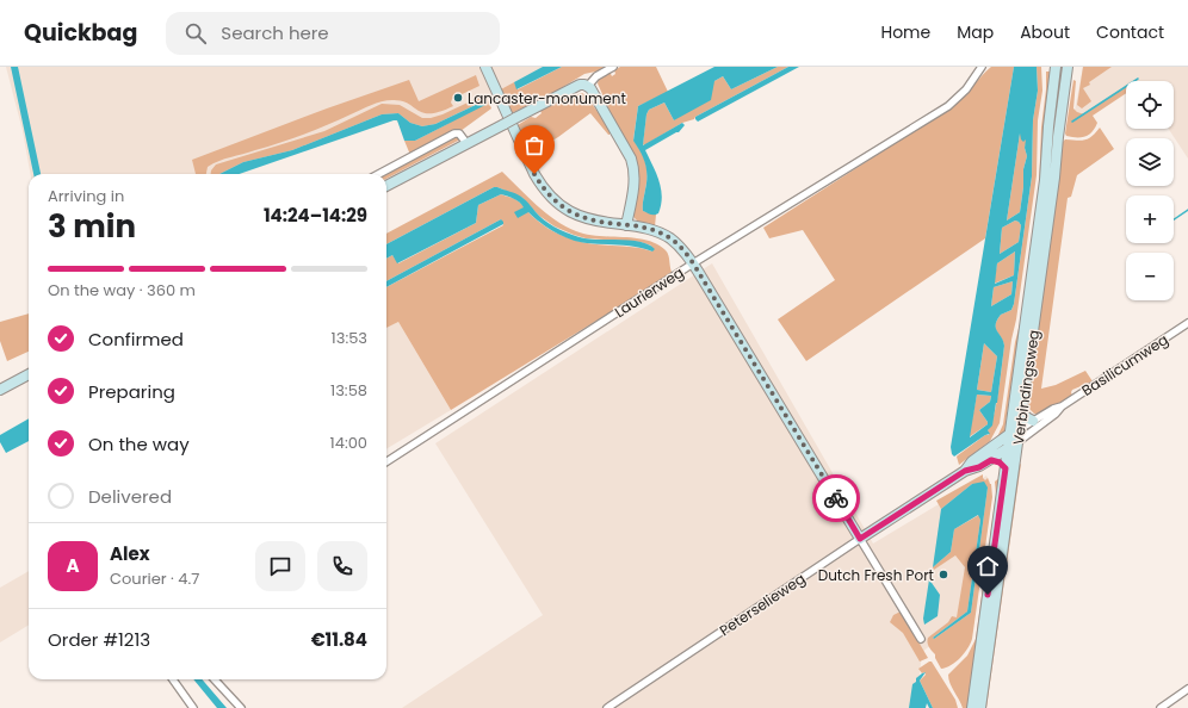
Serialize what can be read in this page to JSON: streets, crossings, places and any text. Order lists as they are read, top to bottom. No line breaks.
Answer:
{"streets":{"street":["Laurierweg","Basilicumweg","Verbindingsweg","Peterselieweg"]},"crossings":[["Basilicumweg","Verbindingsweg"],["Basilicumweg","Peterselieweg"],["Verbindingsweg","Peterselieweg"]],"places":["Lancaster-monument","Dutch Fresh Port"],"page":{"header":"Quickbag","search":"Search here","nav":["Home","Map","About","Contact"],"map_buttons":["+","−"],"heading":["3 min","Arriving in","14:24–14:29"],"panel":["Alex","Courier · 4.7","Order #1213","€11.84"],"bar":"On the way · 360 m","list":[["Confirmed","13:53"],["Preparing","13:58"],["On the way","14:00"],"Delivered"],"round":"A"}}
